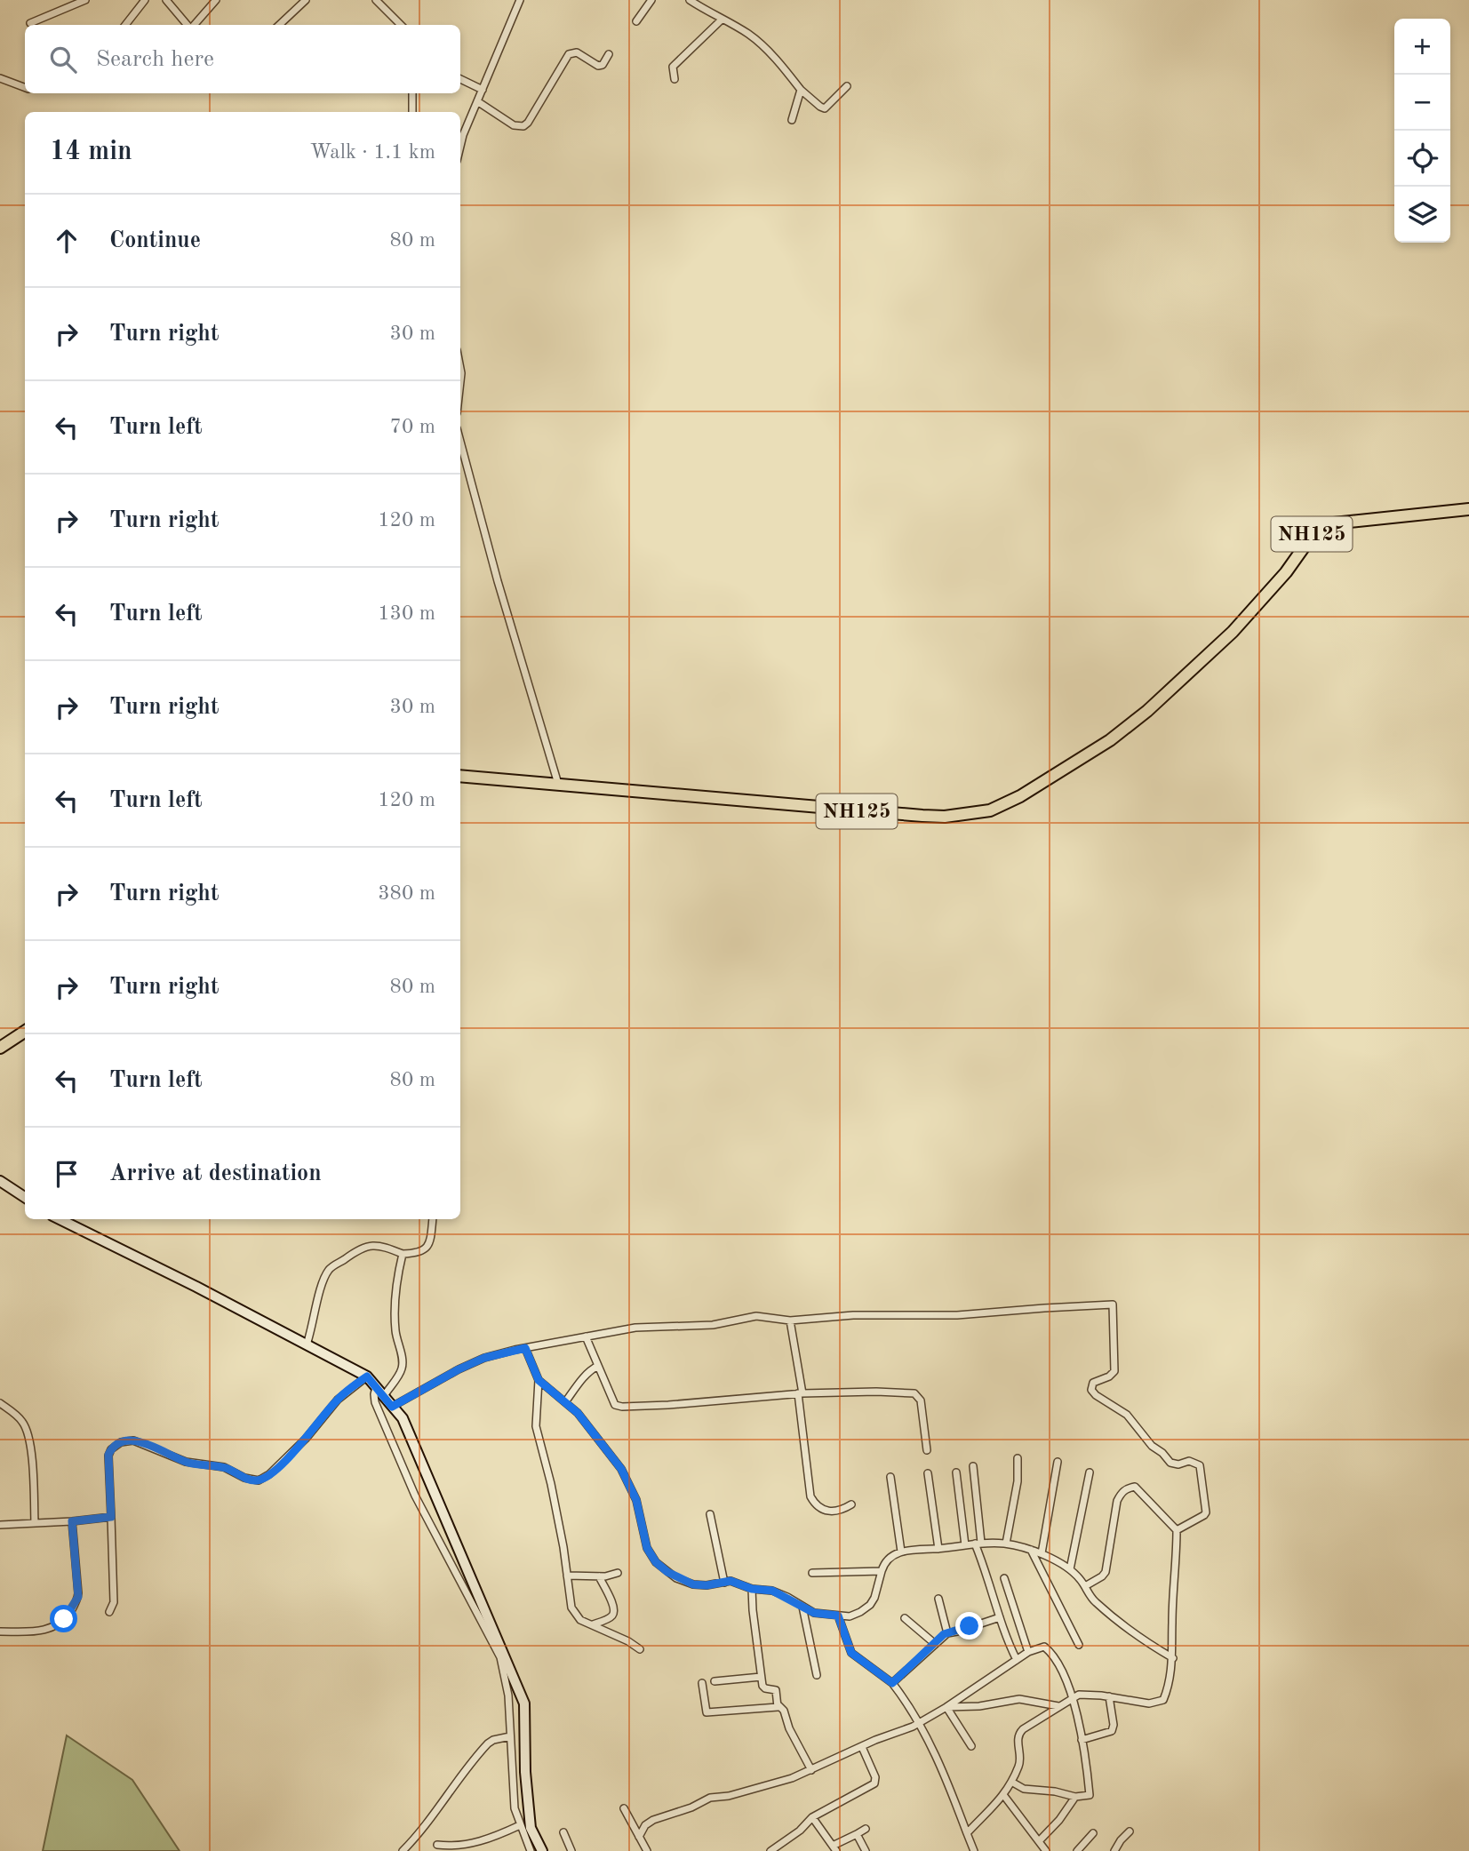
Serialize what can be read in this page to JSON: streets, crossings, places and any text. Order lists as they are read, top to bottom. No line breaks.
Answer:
{"streets":{"highway":["NH125"]},"page":{"map_buttons":["+","−"],"search":"Search here","heading":["14 min","Walk · 1.1 km"],"list":[["Continue","80 m"],["Turn right","30 m"],["Turn left","70 m"],["Turn right","120 m"],["Turn left","130 m"],["Turn right","30 m"],["Turn left","120 m"],["Turn right","380 m"],["Turn right","80 m"],["Turn left","80 m"],"Arrive at destination"]}}
